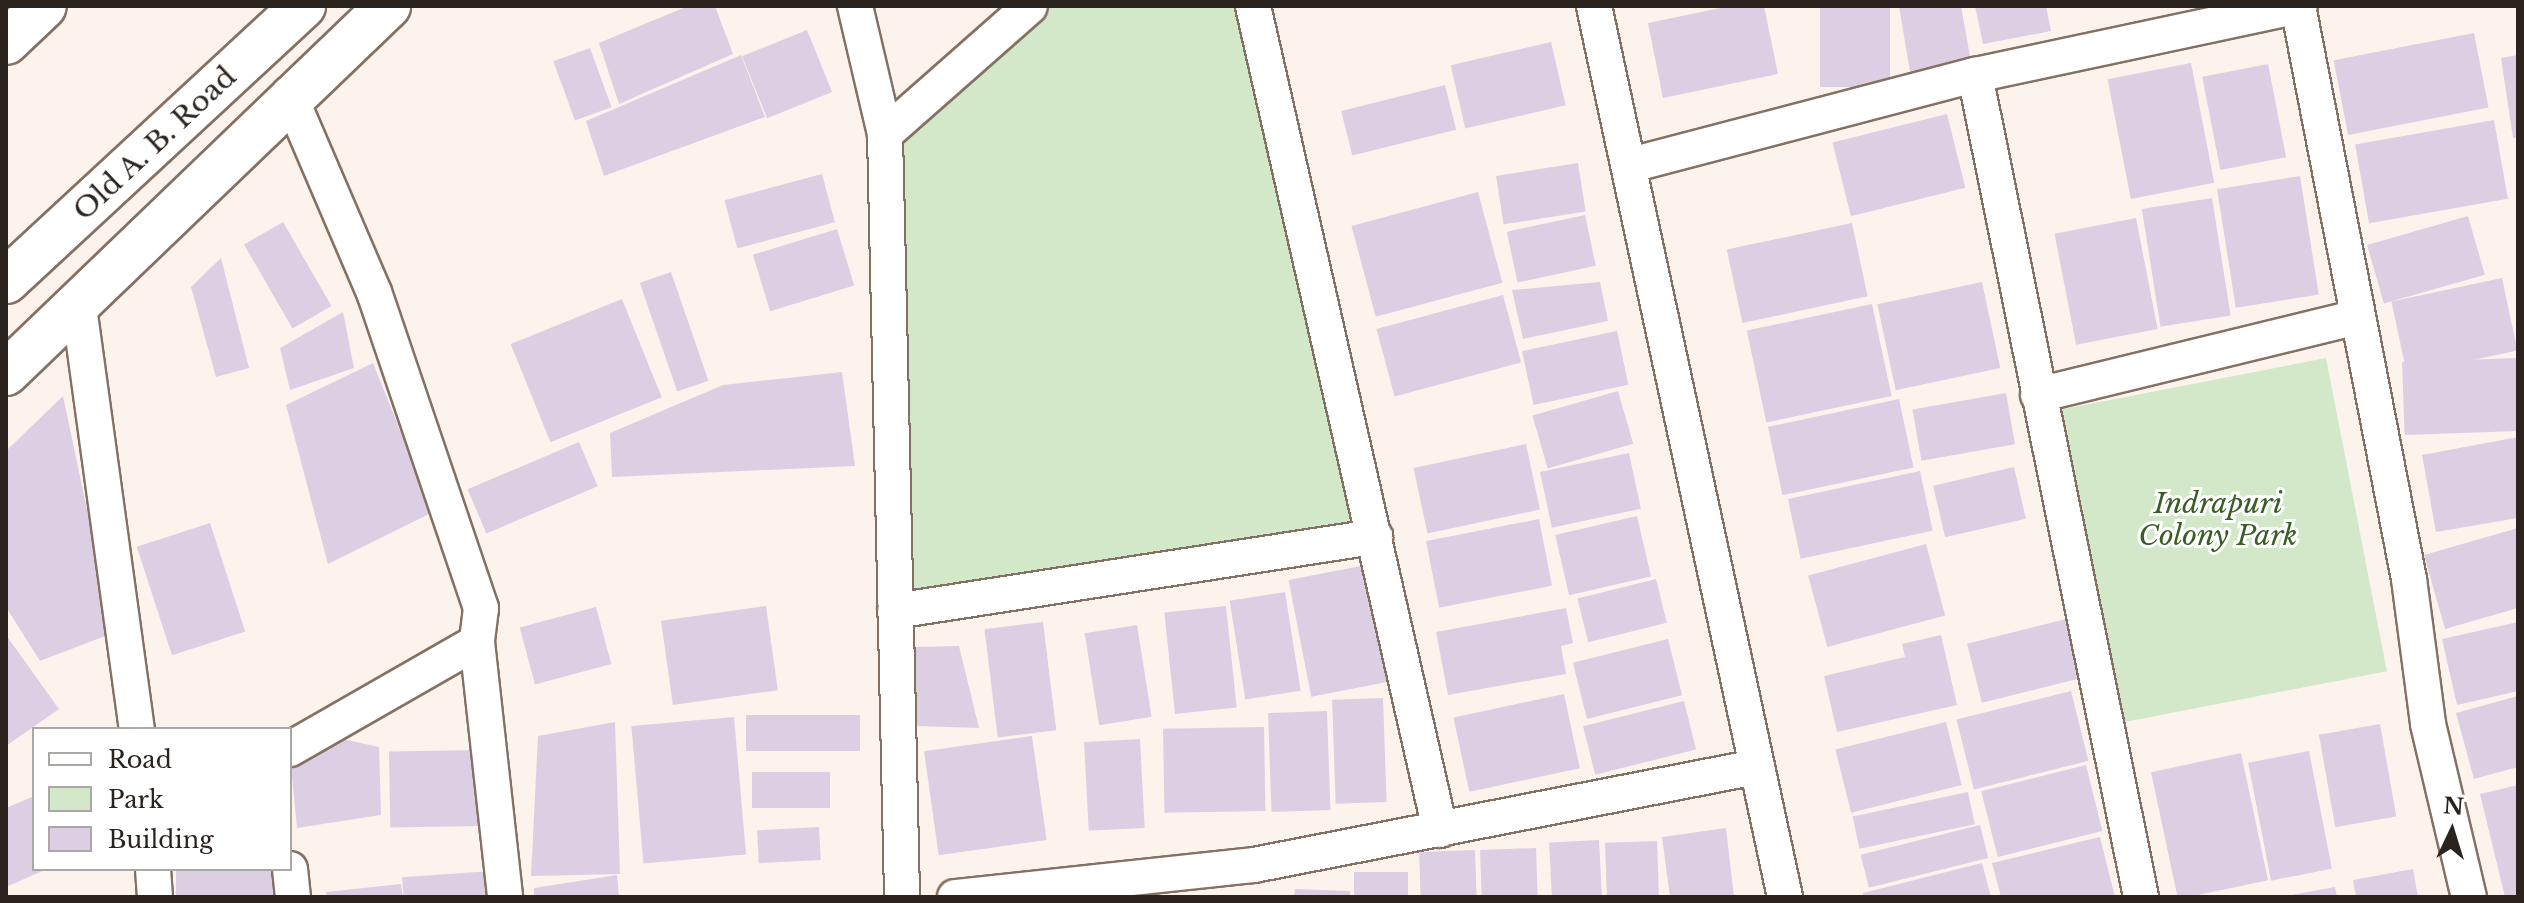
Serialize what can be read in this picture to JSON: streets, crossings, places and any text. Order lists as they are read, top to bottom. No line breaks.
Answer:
{"streets":{"street":["Old A. B. Road"]},"parks":["Indrapuri Colony Park"],"legend":["Road","Park","Building"],"north":"top"}
